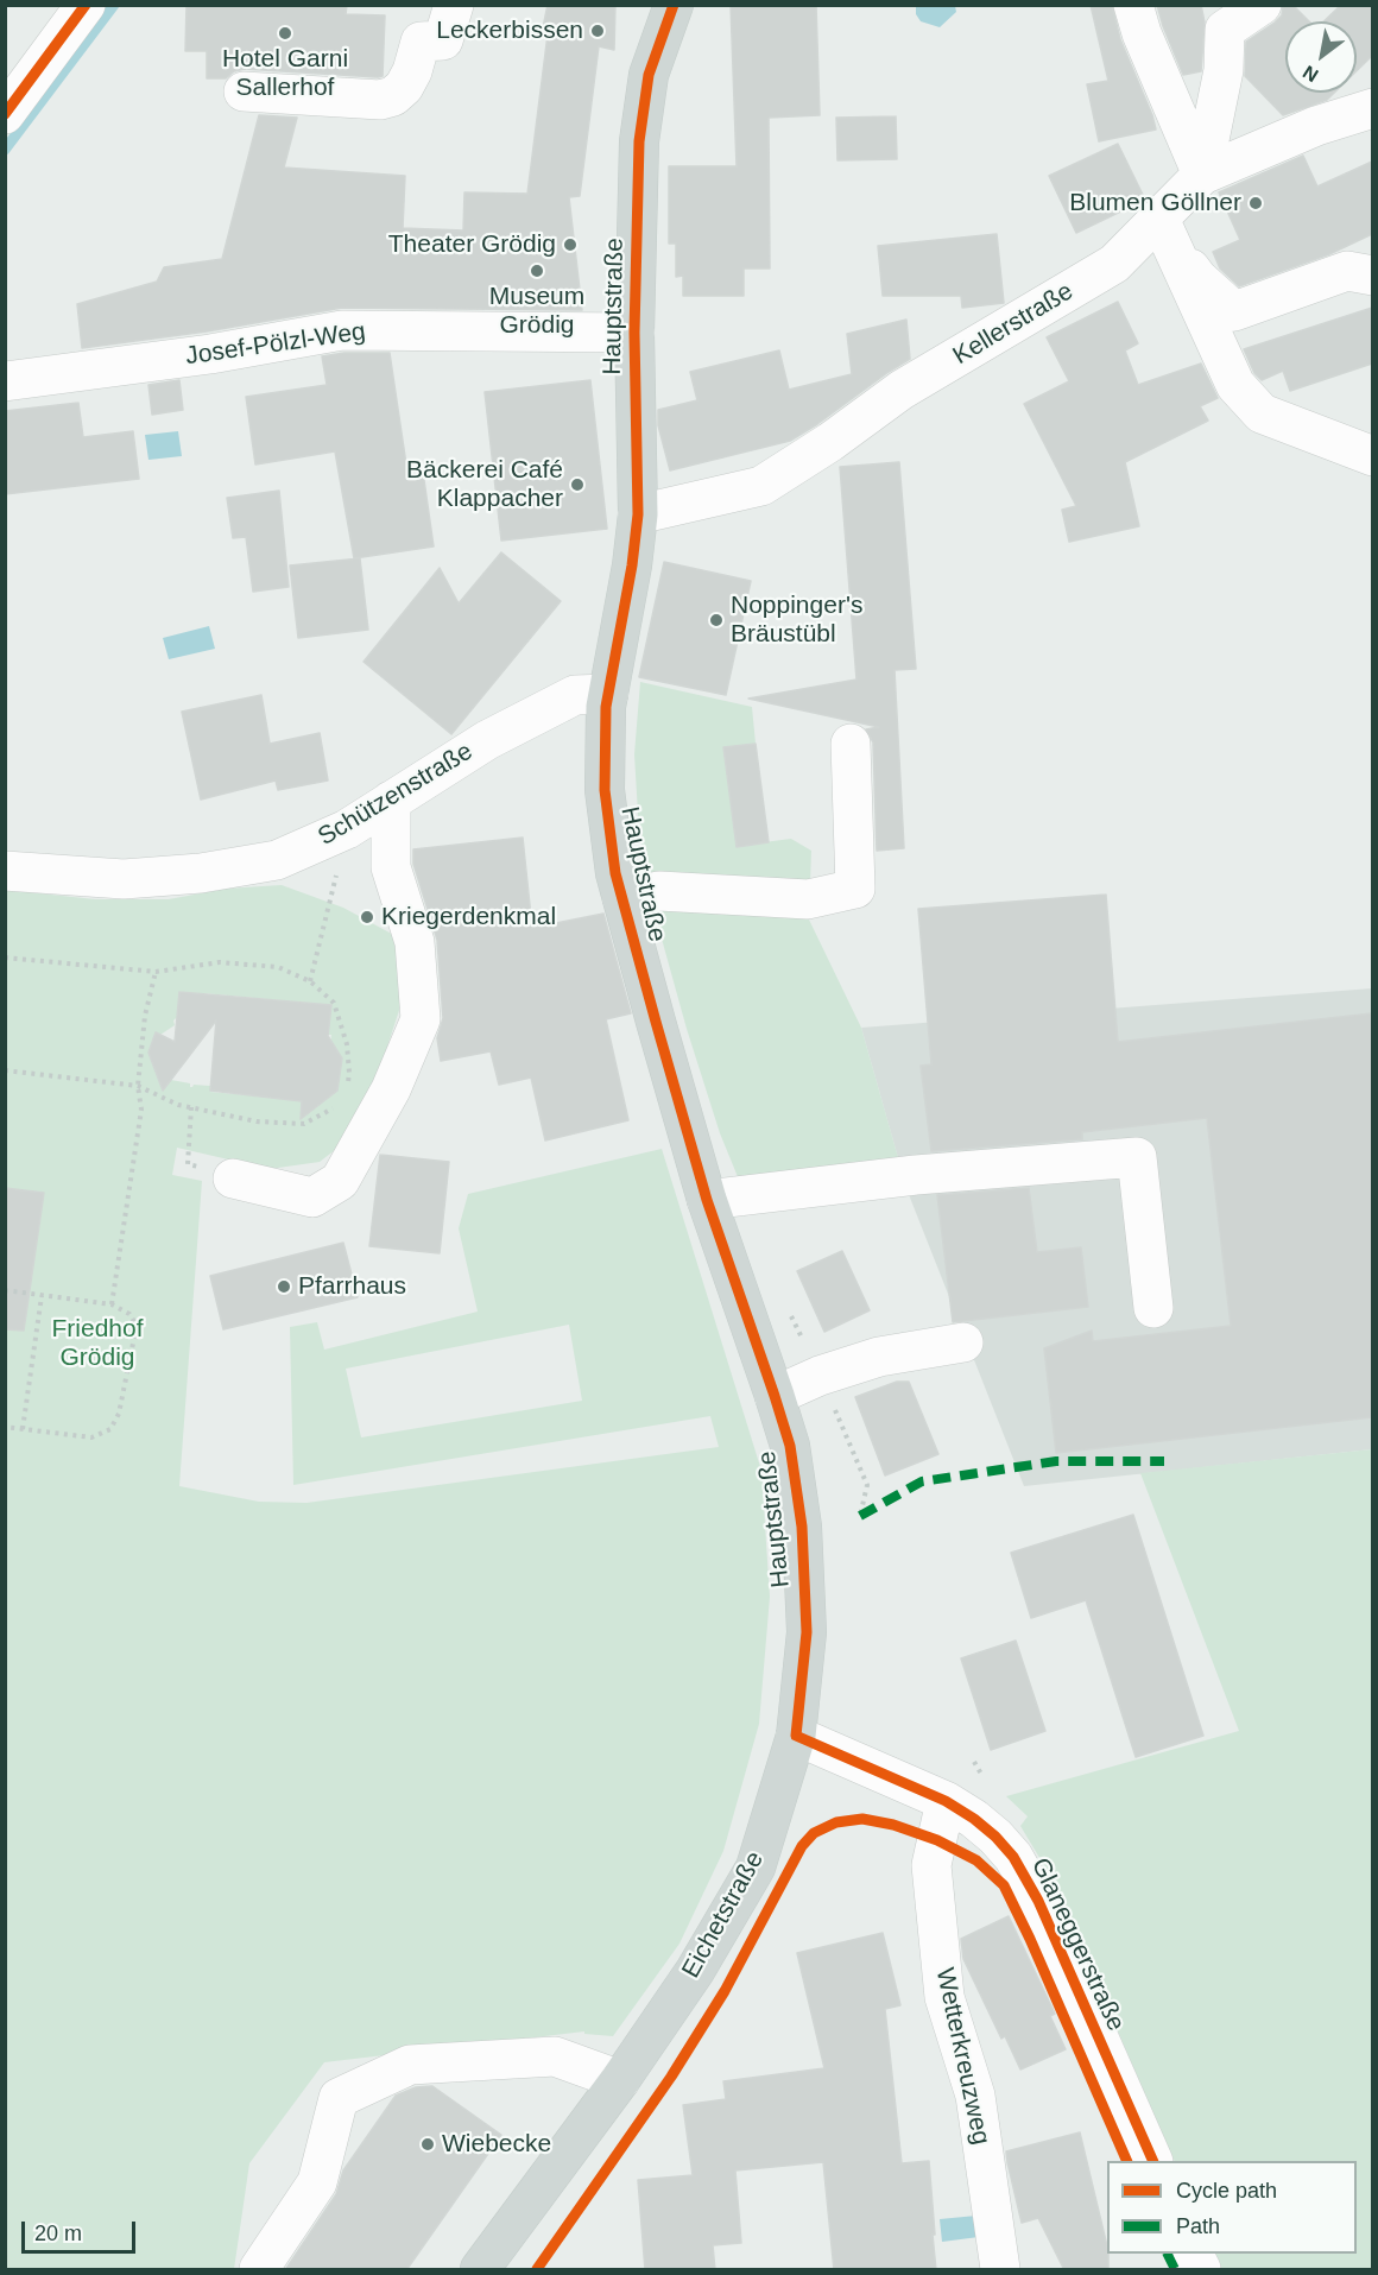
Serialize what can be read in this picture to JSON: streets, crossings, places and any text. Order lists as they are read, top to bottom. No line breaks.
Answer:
{"streets":{"main road":["Hauptstraße","Eichetstraße"],"street":["Kellerstraße","Josef-Pölzl-Weg","Schützenstraße","Glaneggerstraße","Wetterkreuzweg"]},"crossings":[["Hauptstraße","Kellerstraße"],["Hauptstraße","Josef-Pölzl-Weg"],["Hauptstraße","Schützenstraße"],["Hauptstraße","Eichetstraße"],["Hauptstraße","Glaneggerstraße"],["Eichetstraße","Glaneggerstraße"],["Glaneggerstraße","Wetterkreuzweg"]],"parks":["Friedhof Grödig"],"places":["Leckerbissen","Hotel Garni Sallerhof","Blumen Göllner","Theater Grödig","Museum Grödig","Bäckerei Café Klappacher","Noppinger's Bräustübl","Kriegerdenkmal","Pfarrhaus","Wiebecke"],"legend":["Cycle path","Path"],"scale_bar":"20 m","north":"bottom left"}
